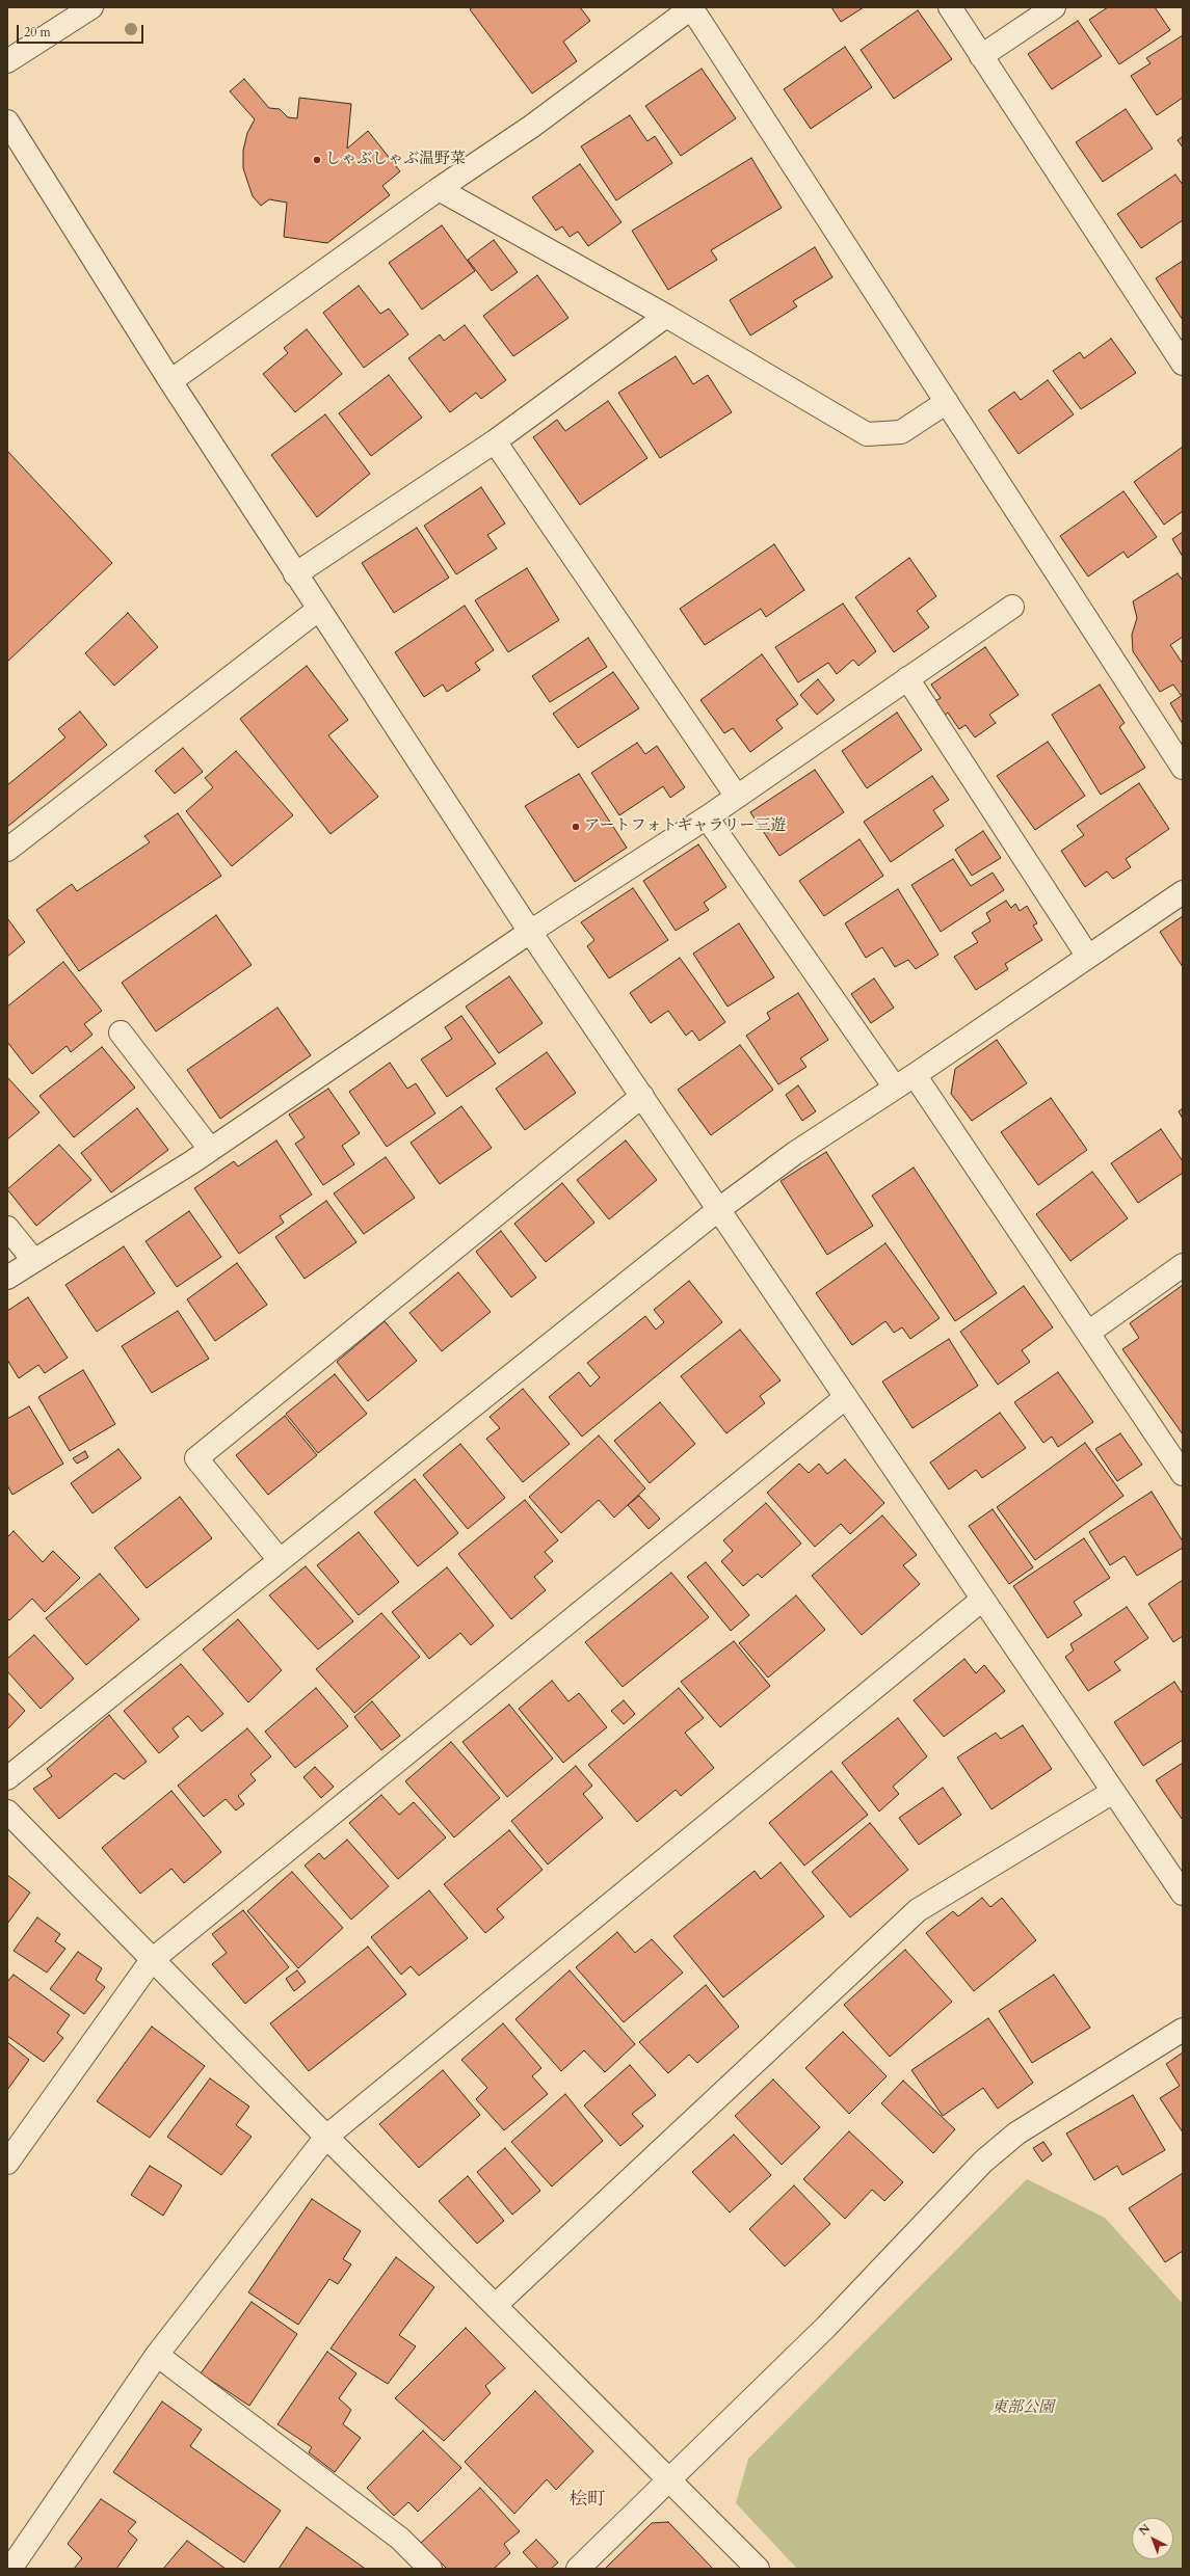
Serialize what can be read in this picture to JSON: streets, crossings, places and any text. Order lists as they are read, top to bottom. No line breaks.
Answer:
{"districts":["桧町"],"parks":["東部公園"],"places":["しゃぶしゃぶ温野菜","アートフォトギャラリー三遊"],"scale_bar":"20 m","north":"top left"}
